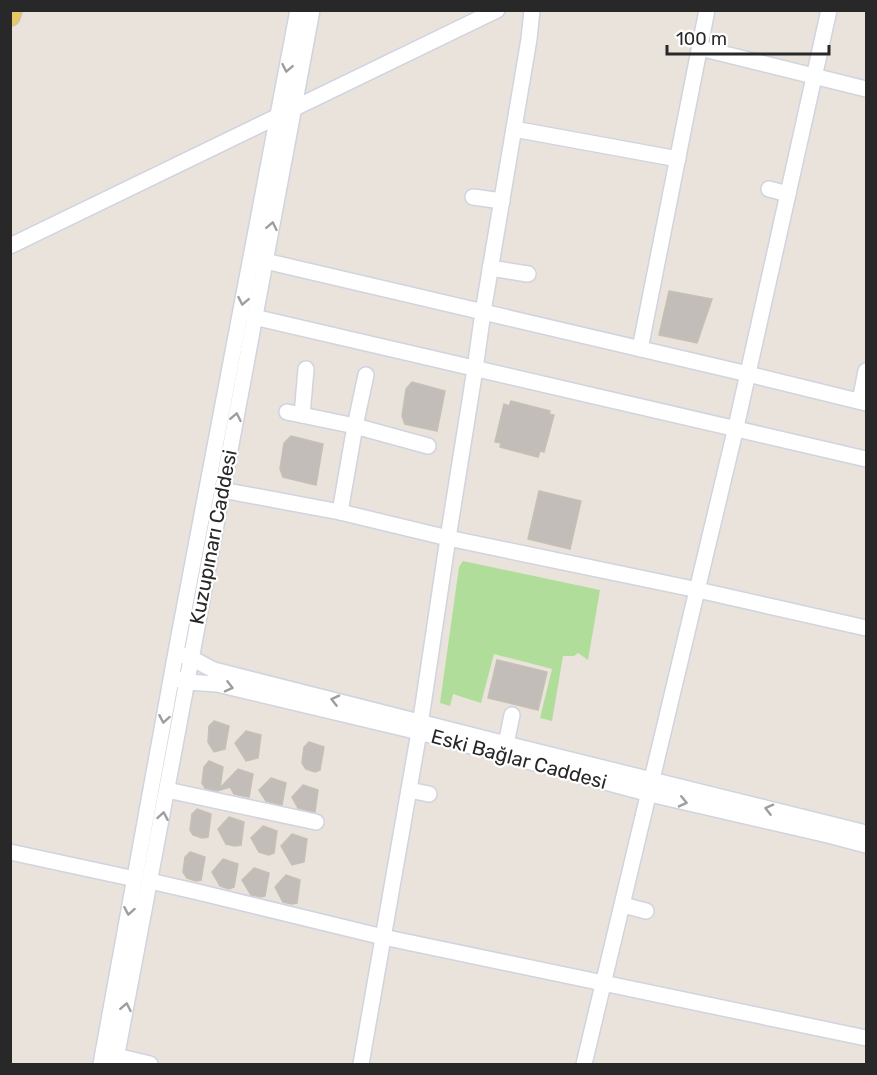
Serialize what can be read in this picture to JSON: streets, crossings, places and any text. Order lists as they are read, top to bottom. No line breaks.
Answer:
{"streets":{"street":["Kuzupınarı Caddesi","Eski Bağlar Caddesi"]},"crossings":[["Kuzupınarı Caddesi","Eski Bağlar Caddesi"]],"scale_bar":"100 m"}
